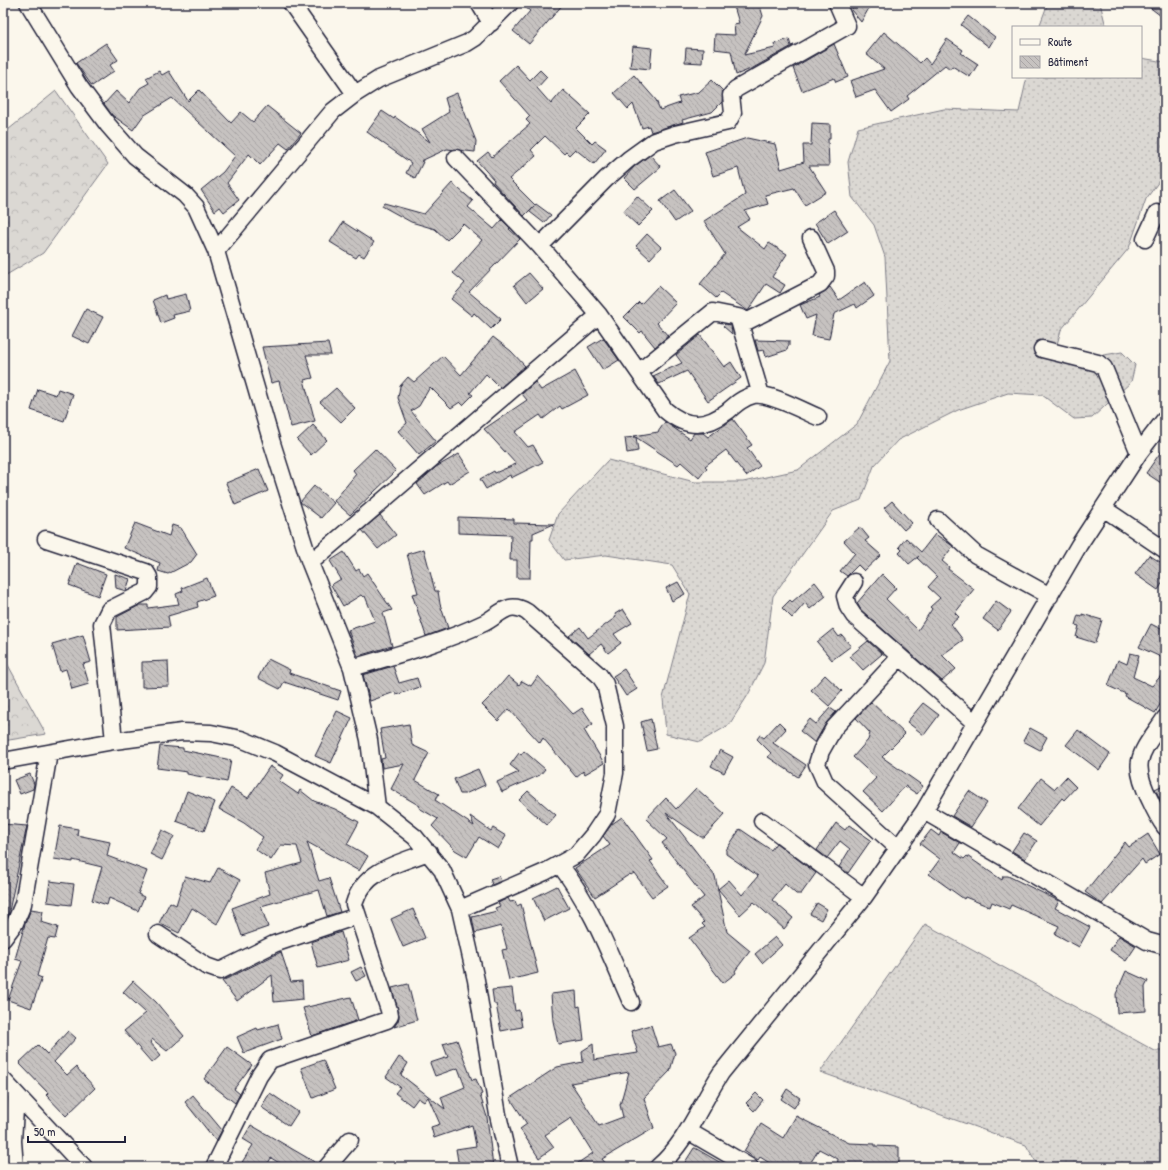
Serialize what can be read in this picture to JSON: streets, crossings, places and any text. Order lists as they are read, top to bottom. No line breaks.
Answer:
{"legend":["Route","Bâtiment"],"scale_bar":"50 m"}
